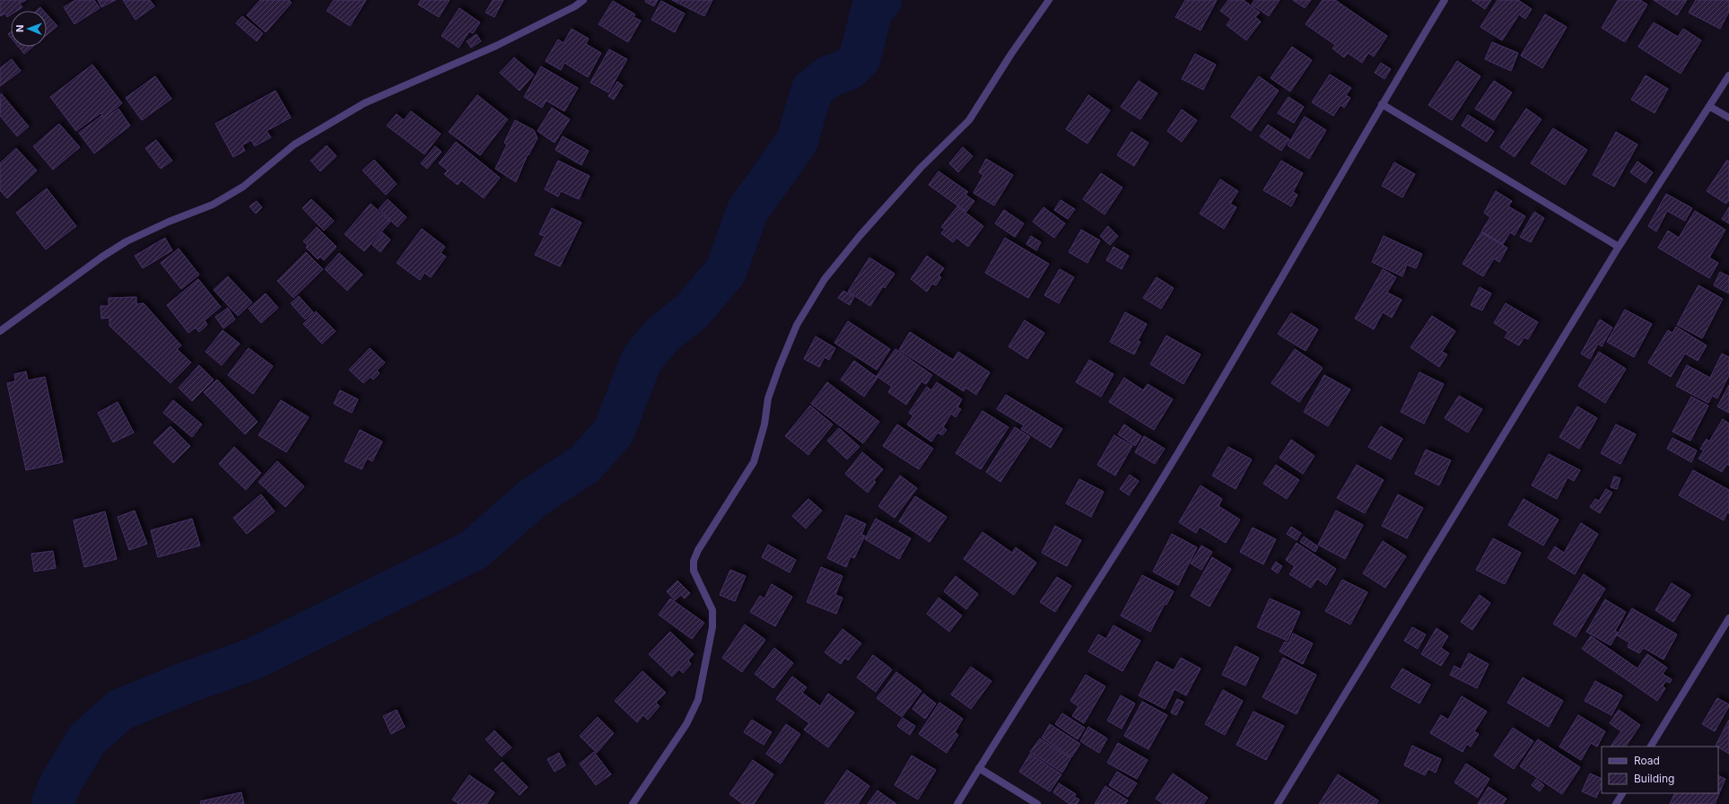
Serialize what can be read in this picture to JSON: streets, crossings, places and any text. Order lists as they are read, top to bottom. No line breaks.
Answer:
{"legend":["Road","Building"],"north":"left"}
